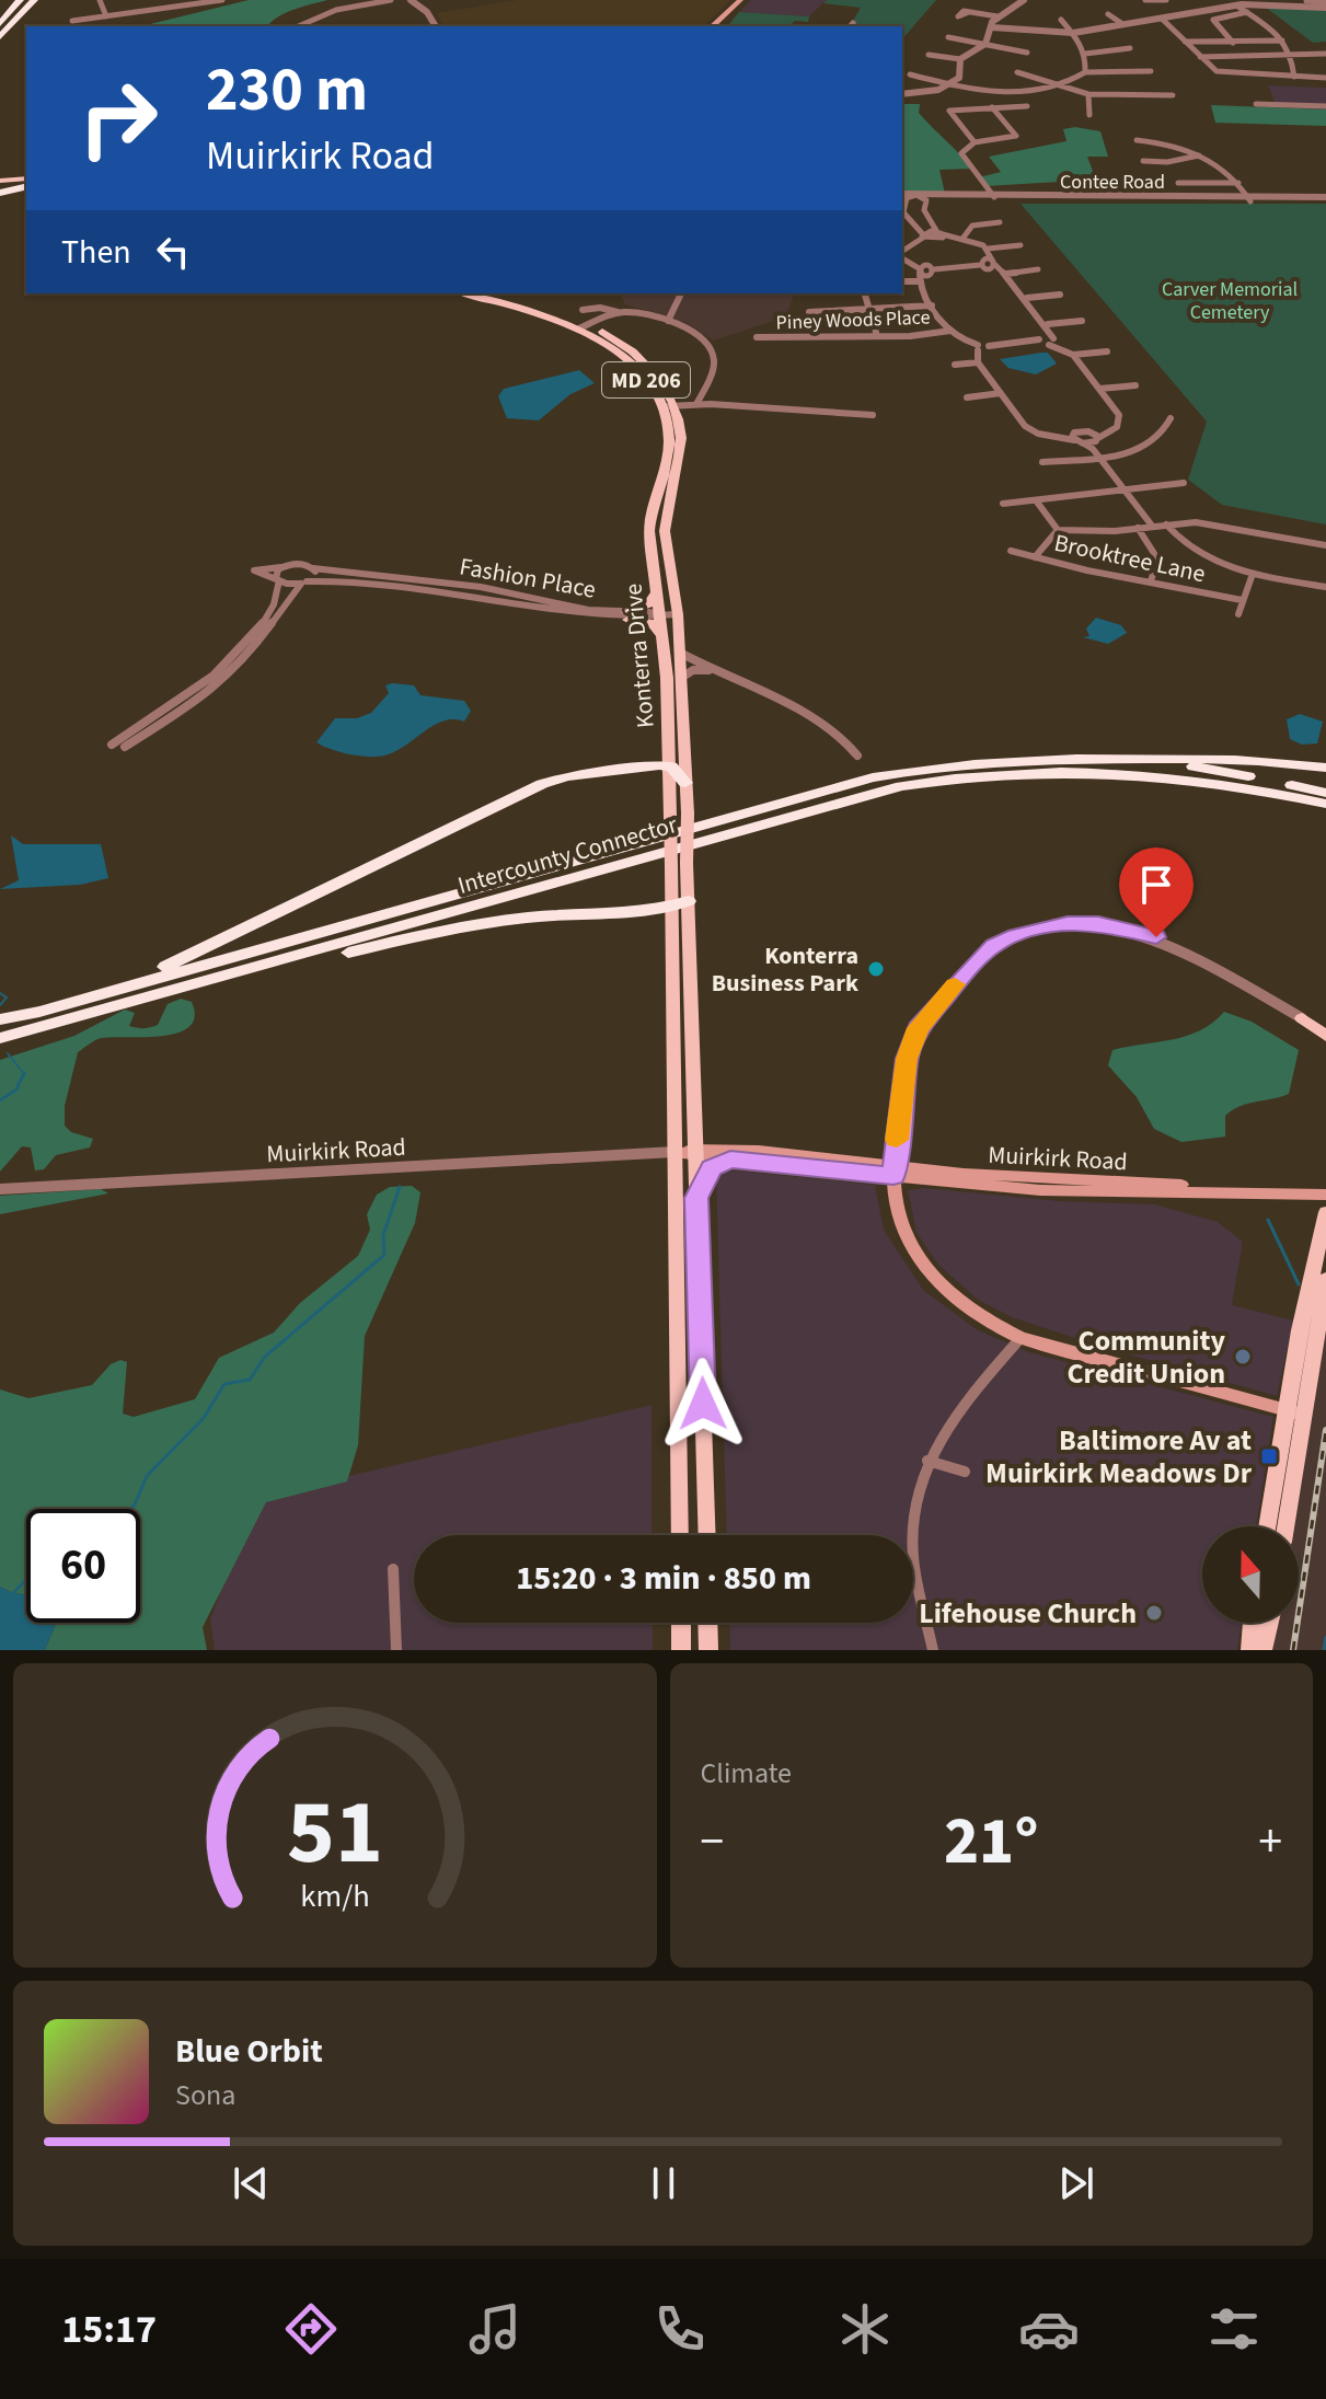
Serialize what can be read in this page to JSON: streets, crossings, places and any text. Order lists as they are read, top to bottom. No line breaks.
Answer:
{"streets":{"highway":["Intercounty Connector"],"main road":["MD 206","Konterra Drive","Muirkirk Road"],"street":["Contee Road","Piney Woods Place","Brooktree Lane","Fashion Place"]},"crossings":[["MD 206","Konterra Drive"],["MD 206","Muirkirk Road"],["Fashion Place","Konterra Drive"],["Konterra Drive","Muirkirk Road"]],"parks":["Carver Memorial Cemetery"],"places":{"other":["Konterra Business Park","Community Credit Union","Lifehouse Church"],"transit":["Baltimore Av at Muirkirk Meadows Dr"]},"north":"top","page":{"turn":["230 m","Muirkirk Road"],"then":"Then","limit":"60","trip":"15:20 · 3 min · 850 m","tile":"Climate","heat":["−","21°","+"],"song":["Blue Orbit","Sona"],"tabs":"15:17","gauge":["51","km/h"]}}
